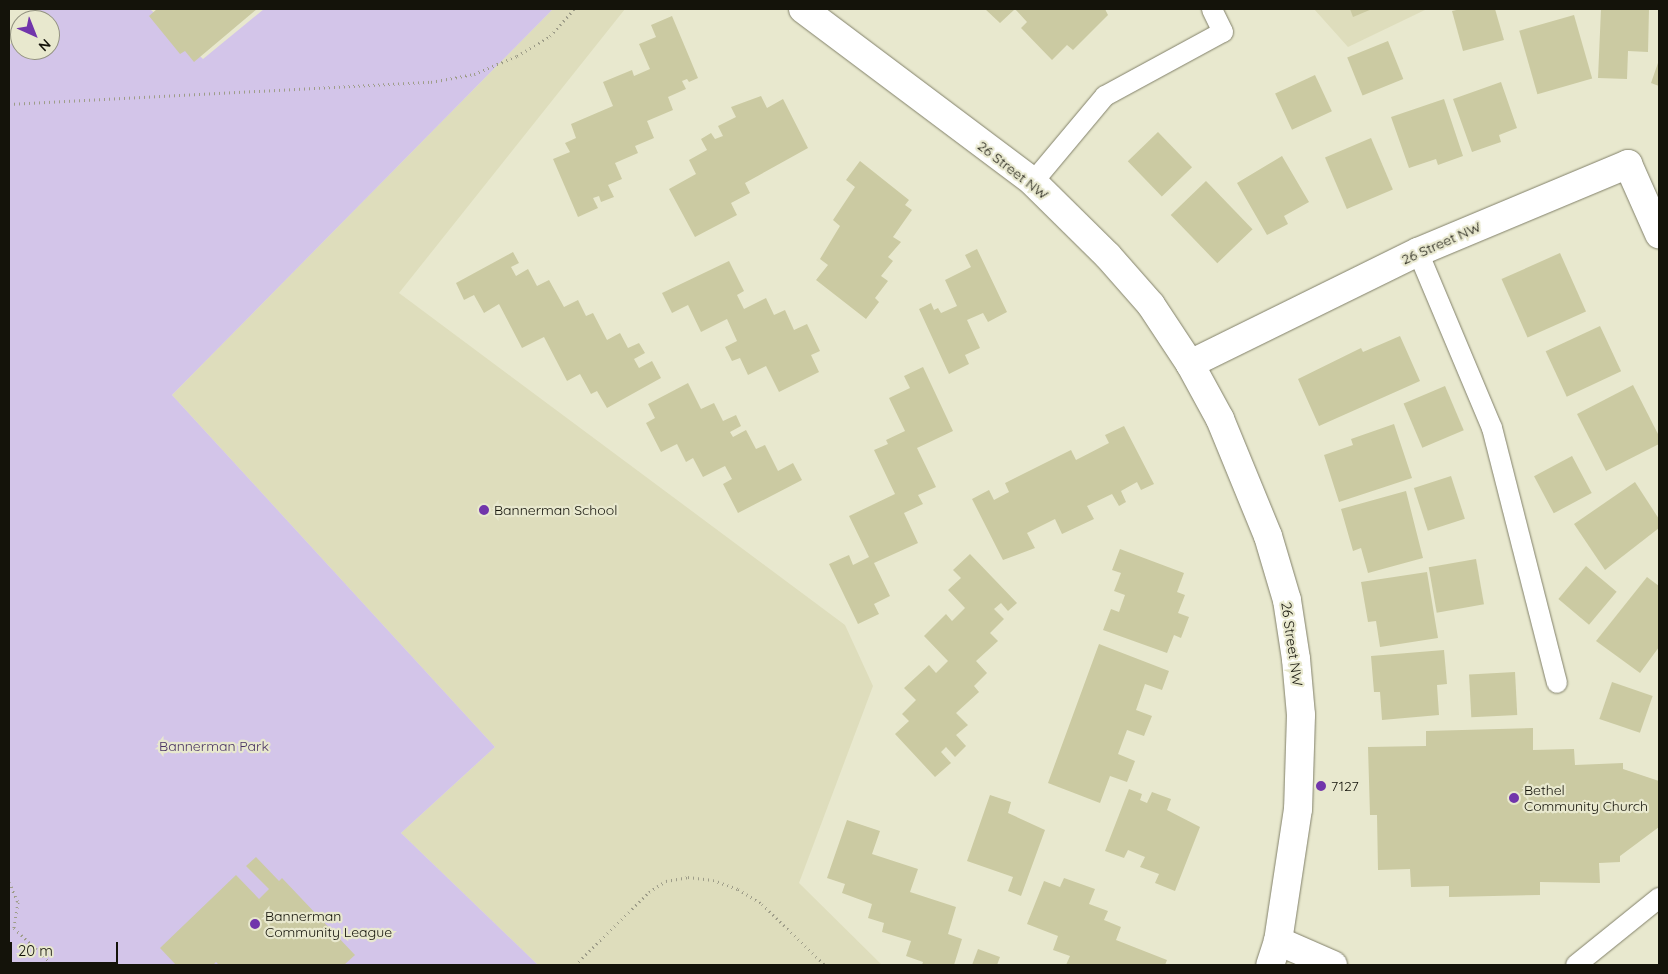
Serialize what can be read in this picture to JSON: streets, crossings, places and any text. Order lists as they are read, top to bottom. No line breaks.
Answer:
{"streets":{"street":["26 Street NW"]},"parks":["Bannerman Park"],"places":["Bannerman School","7127","Bethel Community Church","Bannerman Community League"],"scale_bar":"20 m","north":"bottom right"}
